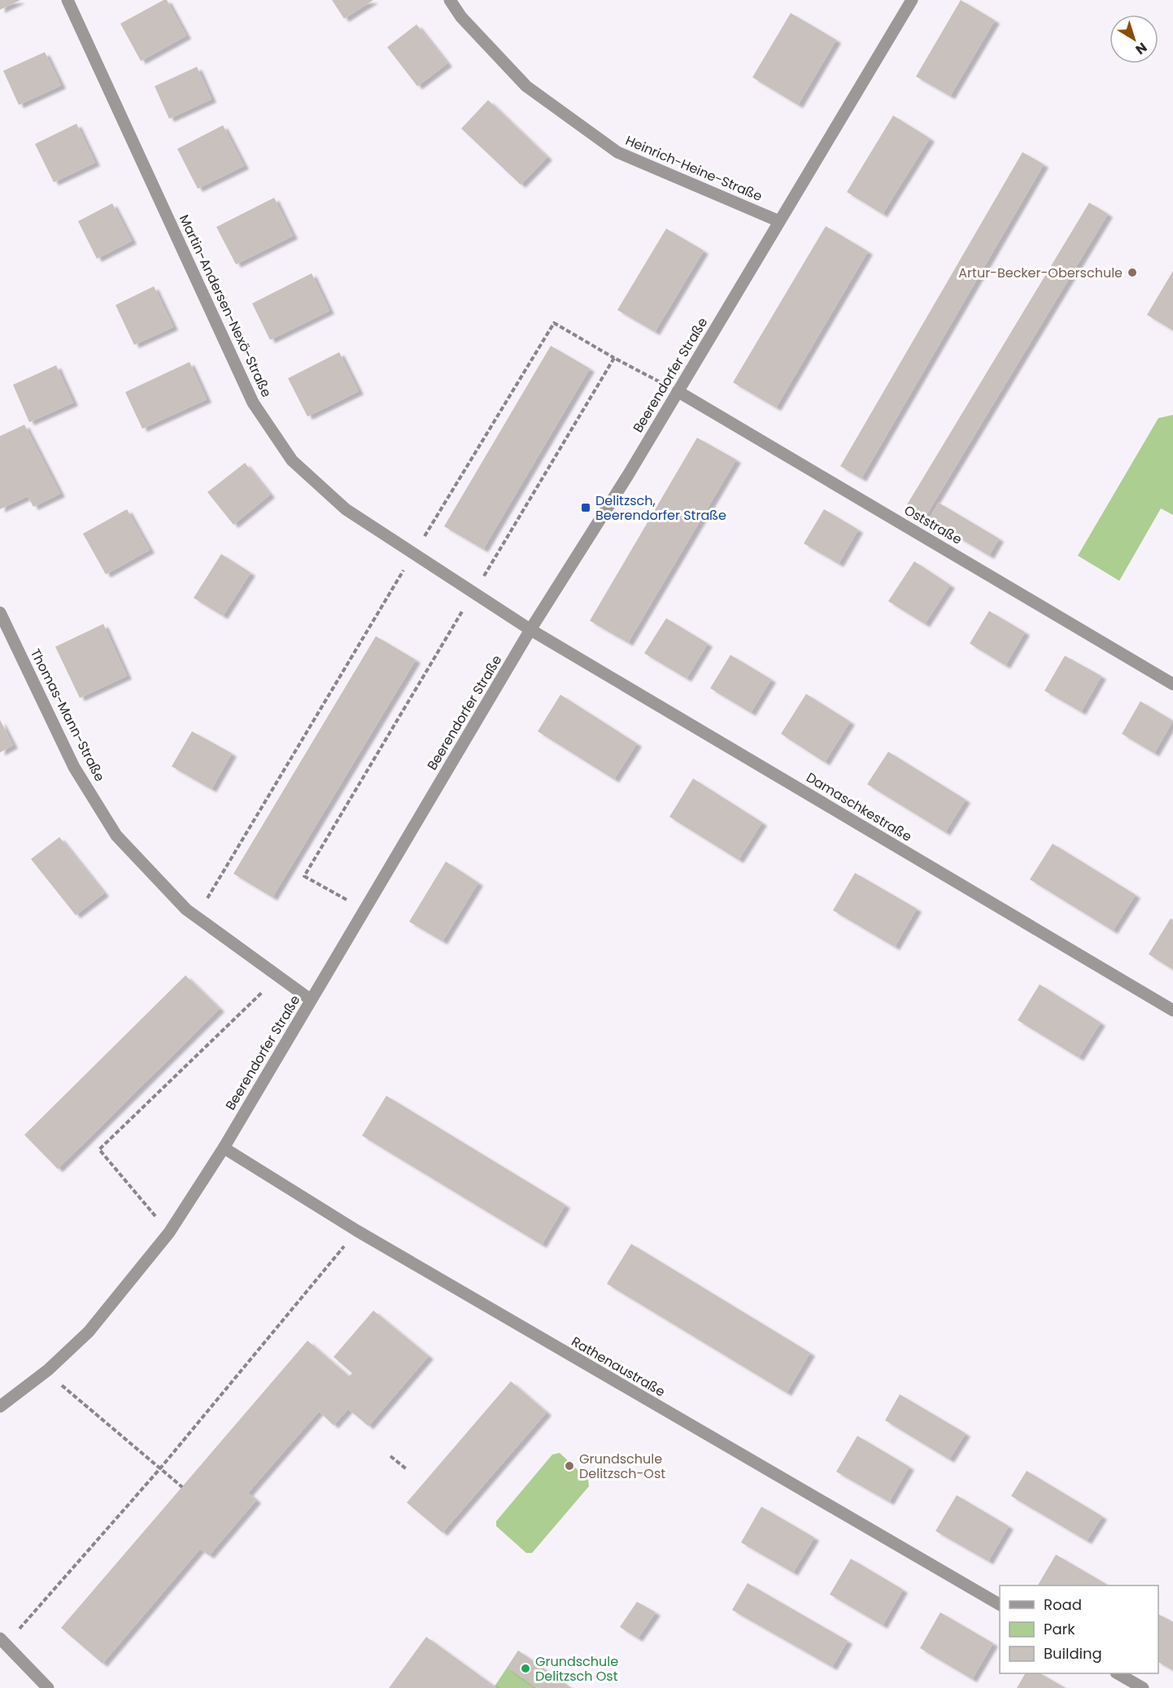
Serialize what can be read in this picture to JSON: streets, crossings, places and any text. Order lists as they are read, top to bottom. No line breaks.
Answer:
{"streets":{"street":["Heinrich-Heine-Straße","Martin-Andersen-Nexö-Straße","Beerendorfer Straße","Oststraße","Thomas-Mann-Straße","Damaschkestraße","Rathenaustraße"]},"crossings":[["Heinrich-Heine-Straße","Beerendorfer Straße"],["Martin-Andersen-Nexö-Straße","Beerendorfer Straße"],["Martin-Andersen-Nexö-Straße","Damaschkestraße"],["Beerendorfer Straße","Oststraße"],["Beerendorfer Straße","Thomas-Mann-Straße"],["Beerendorfer Straße","Damaschkestraße"],["Beerendorfer Straße","Rathenaustraße"]],"places":{"other":["Artur-Becker-Oberschule","Grundschule Delitzsch-Ost","Grundschule Delitzsch Ost"],"transit":["Delitzsch, Beerendorfer Straße"]},"legend":["Road","Park","Building"],"north":"bottom right"}
